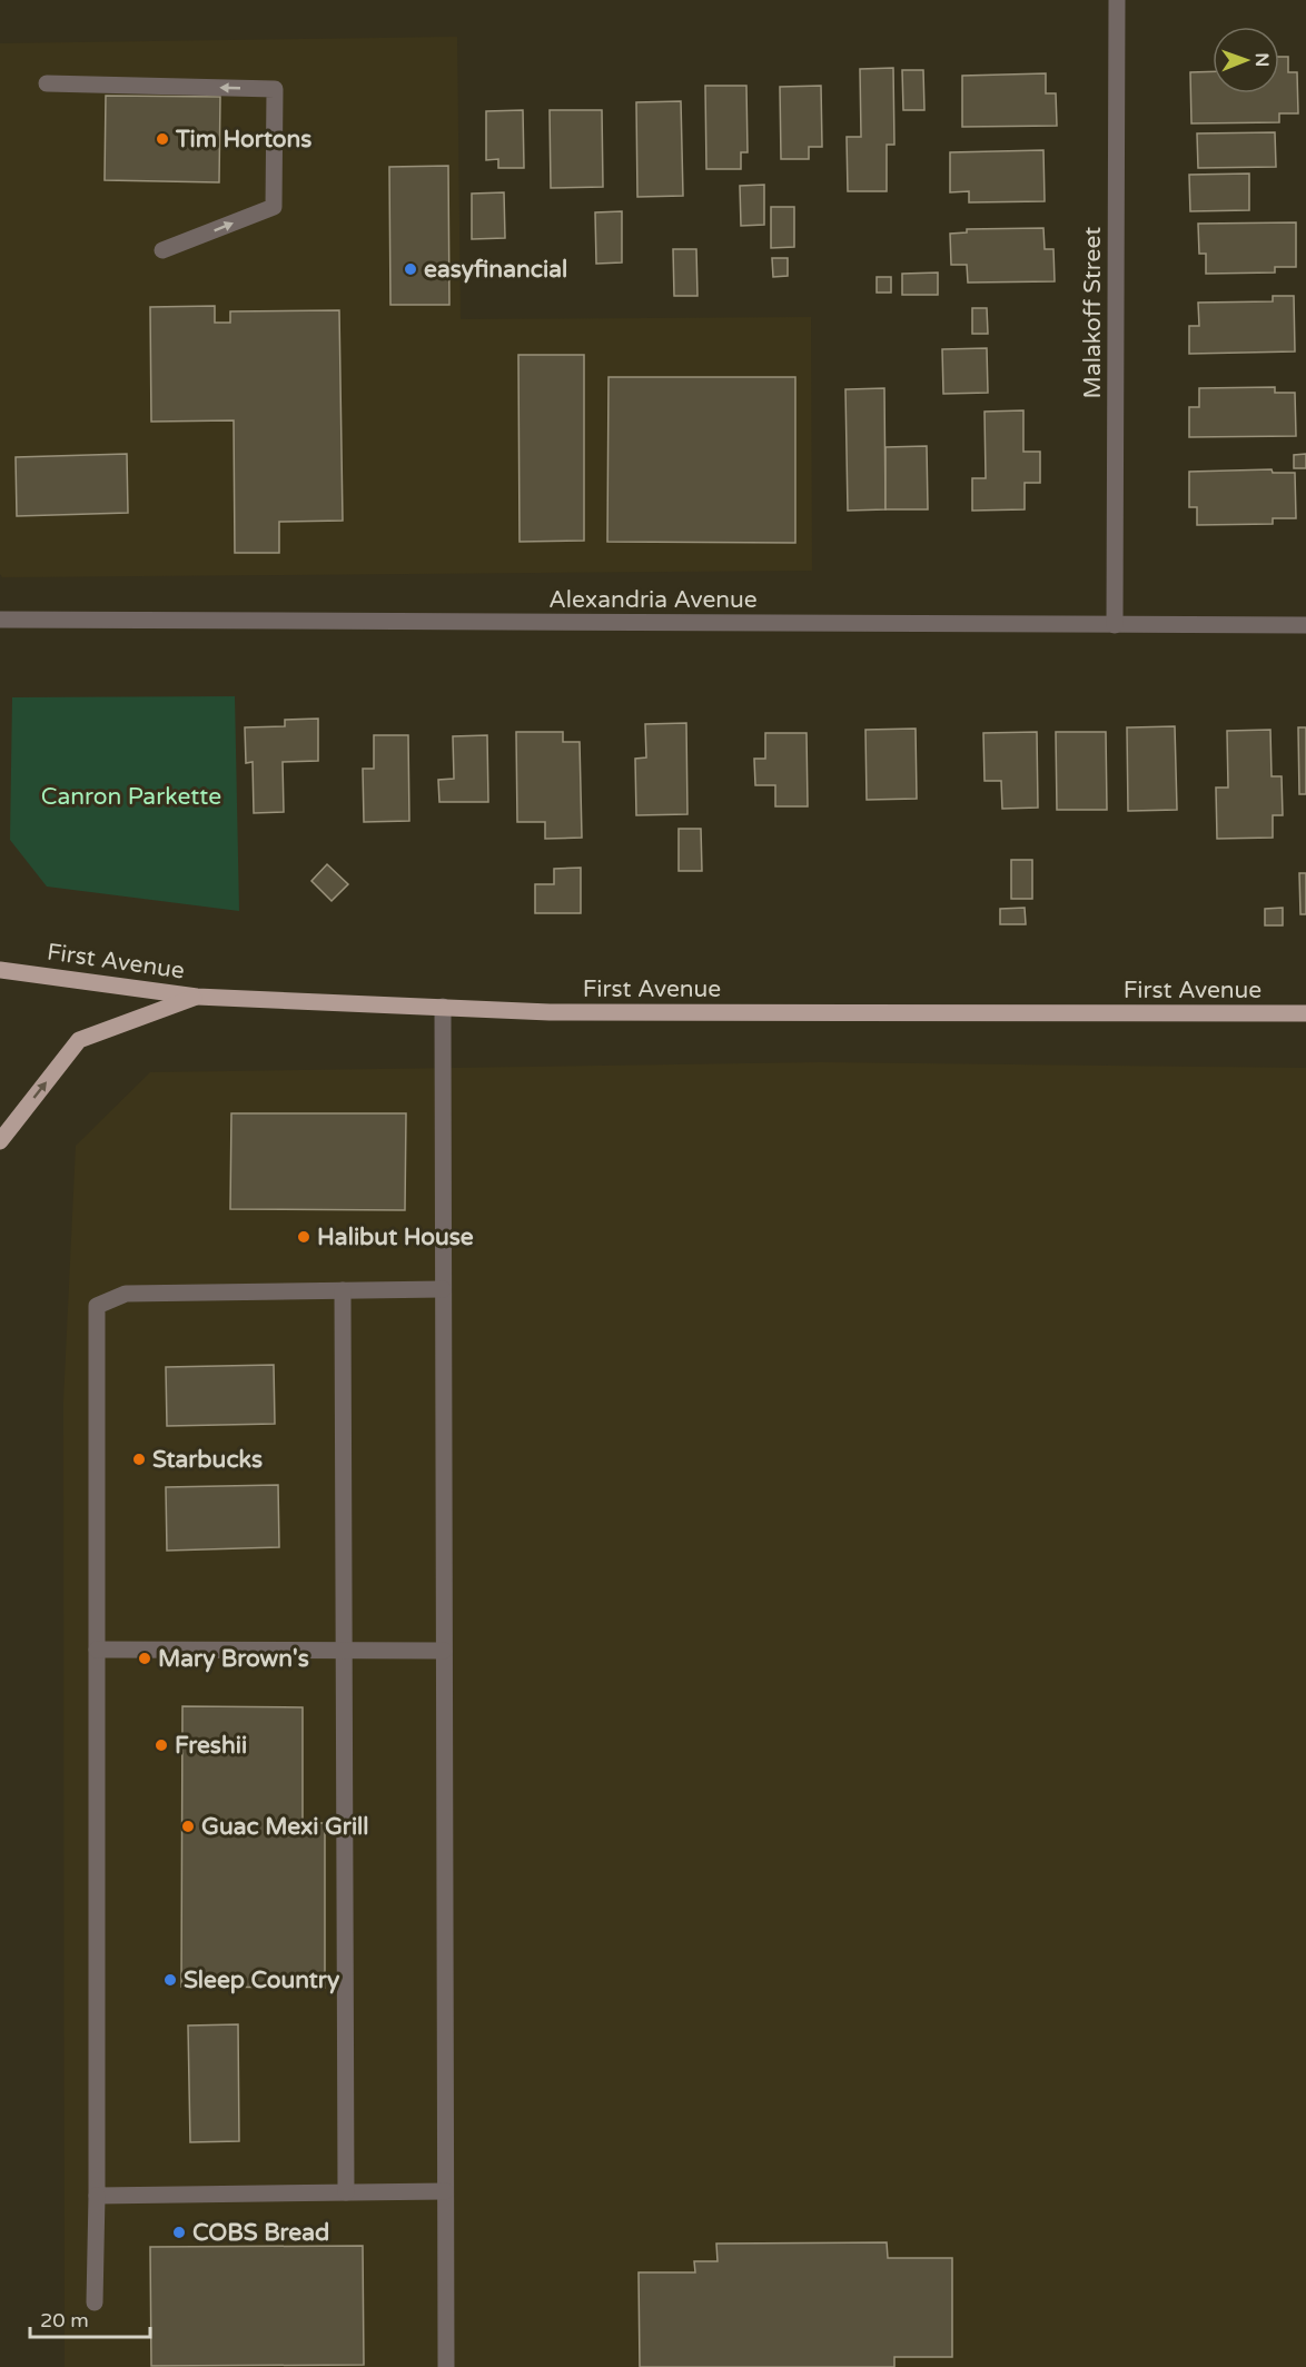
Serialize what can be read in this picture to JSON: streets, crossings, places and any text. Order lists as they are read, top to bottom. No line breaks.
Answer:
{"streets":{"main road":["First Avenue"],"street":["Malakoff Street","Alexandria Avenue"]},"crossings":[["Malakoff Street","Alexandria Avenue"]],"parks":["Canron Parkette"],"places":["Tim Hortons","easyfinancial","Halibut House","Starbucks","Mary Brown's","Freshii","Guac Mexi Grill","Sleep Country","COBS Bread"],"scale_bar":"20 m","north":"right"}
